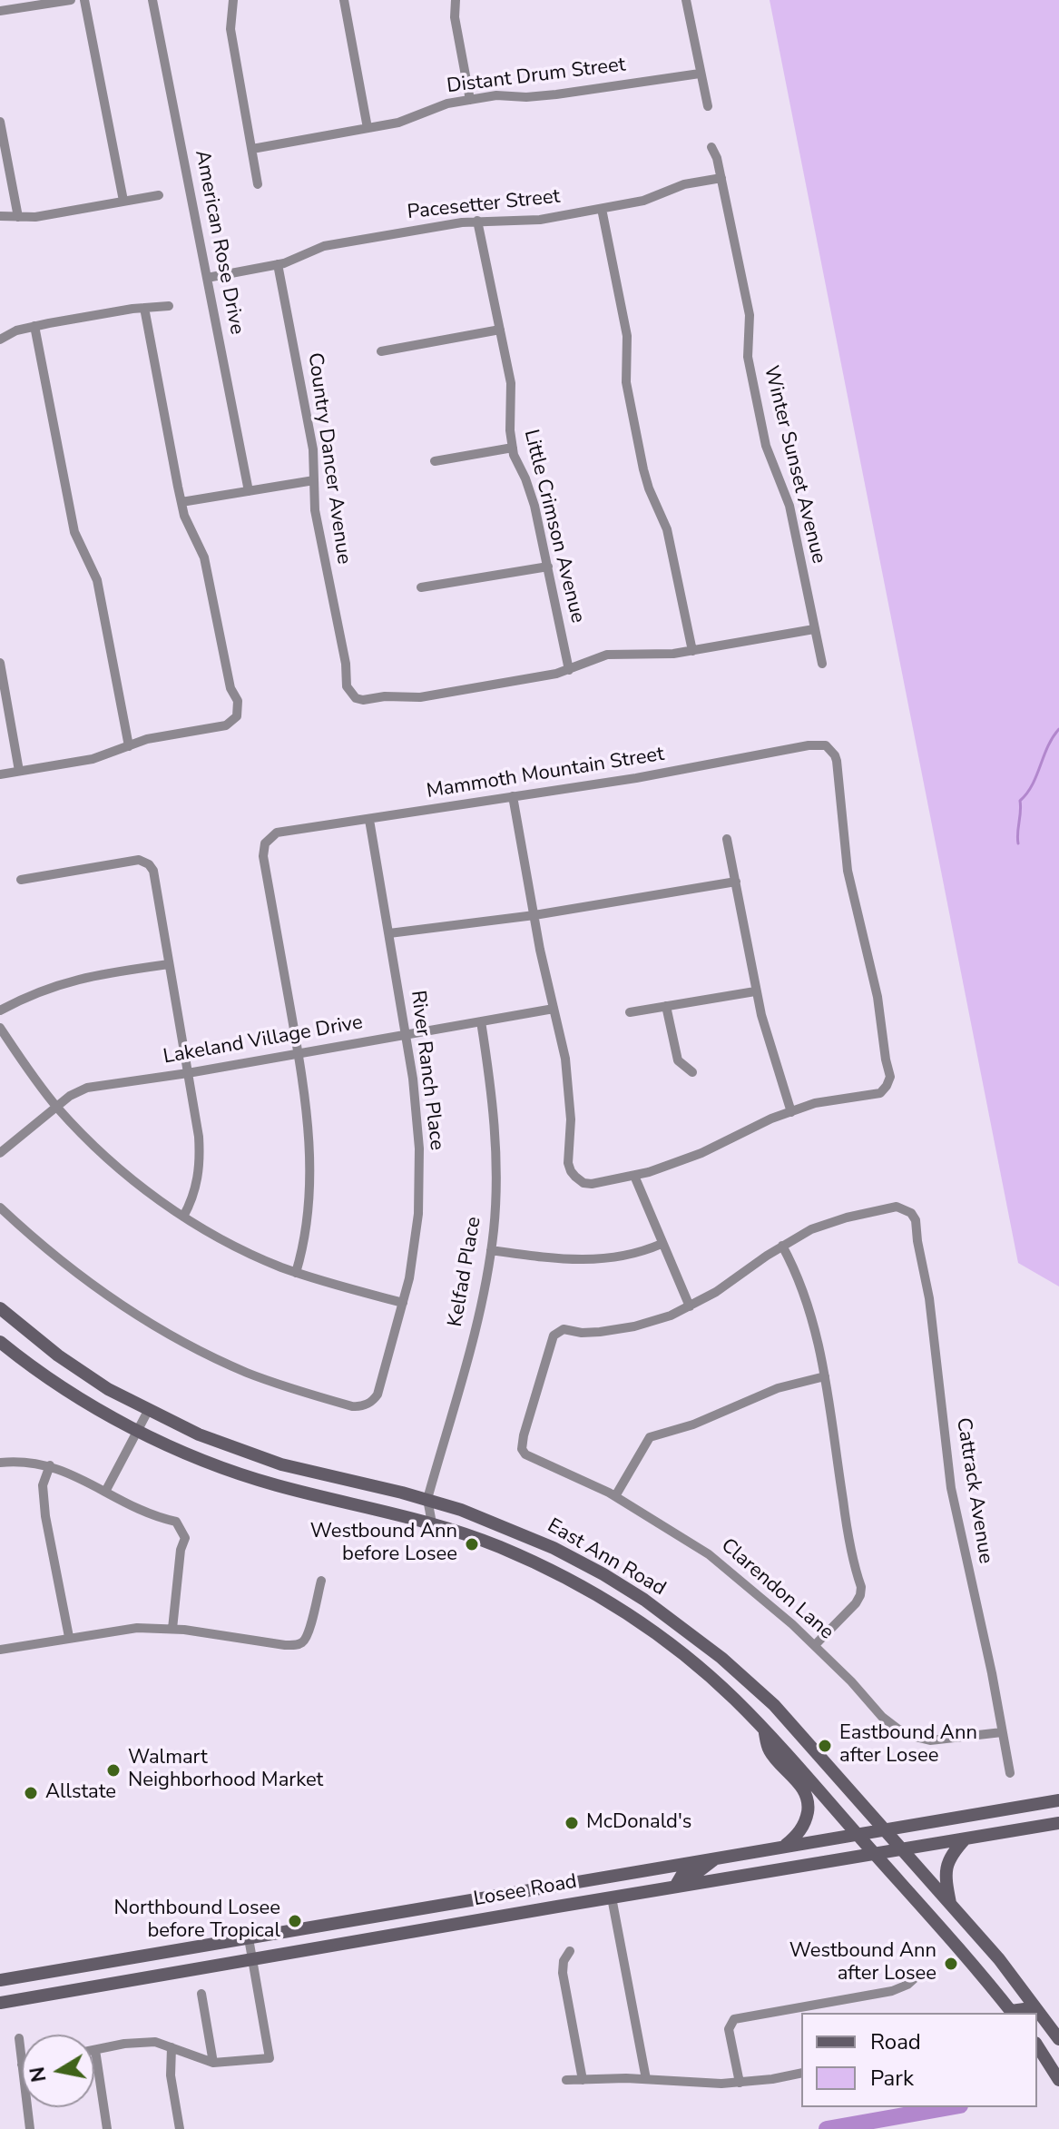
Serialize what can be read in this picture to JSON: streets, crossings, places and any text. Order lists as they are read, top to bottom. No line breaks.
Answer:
{"streets":{"main road":["East Ann Road","Losee Road"],"street":["Distant Drum Street","Pacesetter Street","American Rose Drive","Country Dancer Avenue","Winter Sunset Avenue","Little Crimson Avenue","Mammoth Mountain Street","Lakeland Village Drive","River Ranch Place","Kelfad Place","Cattrack Avenue","Clarendon Lane"]},"crossings":[["Pacesetter Street","American Rose Drive"],["Pacesetter Street","Country Dancer Avenue"],["Pacesetter Street","Winter Sunset Avenue"],["Pacesetter Street","Little Crimson Avenue"],["Country Dancer Avenue","Little Crimson Avenue"],["Mammoth Mountain Street","Lakeland Village Drive"],["Mammoth Mountain Street","River Ranch Place"],["Lakeland Village Drive","River Ranch Place"],["Lakeland Village Drive","Kelfad Place"],["Kelfad Place","East Ann Road"],["Cattrack Avenue","Clarendon Lane"],["East Ann Road","Losee Road"]],"places":["Westbound Ann before Losee","Eastbound Ann after Losee","Walmart Neighborhood Market","Allstate","McDonald's","Northbound Losee before Tropical","Westbound Ann after Losee"],"legend":["Road","Park"],"north":"left"}
